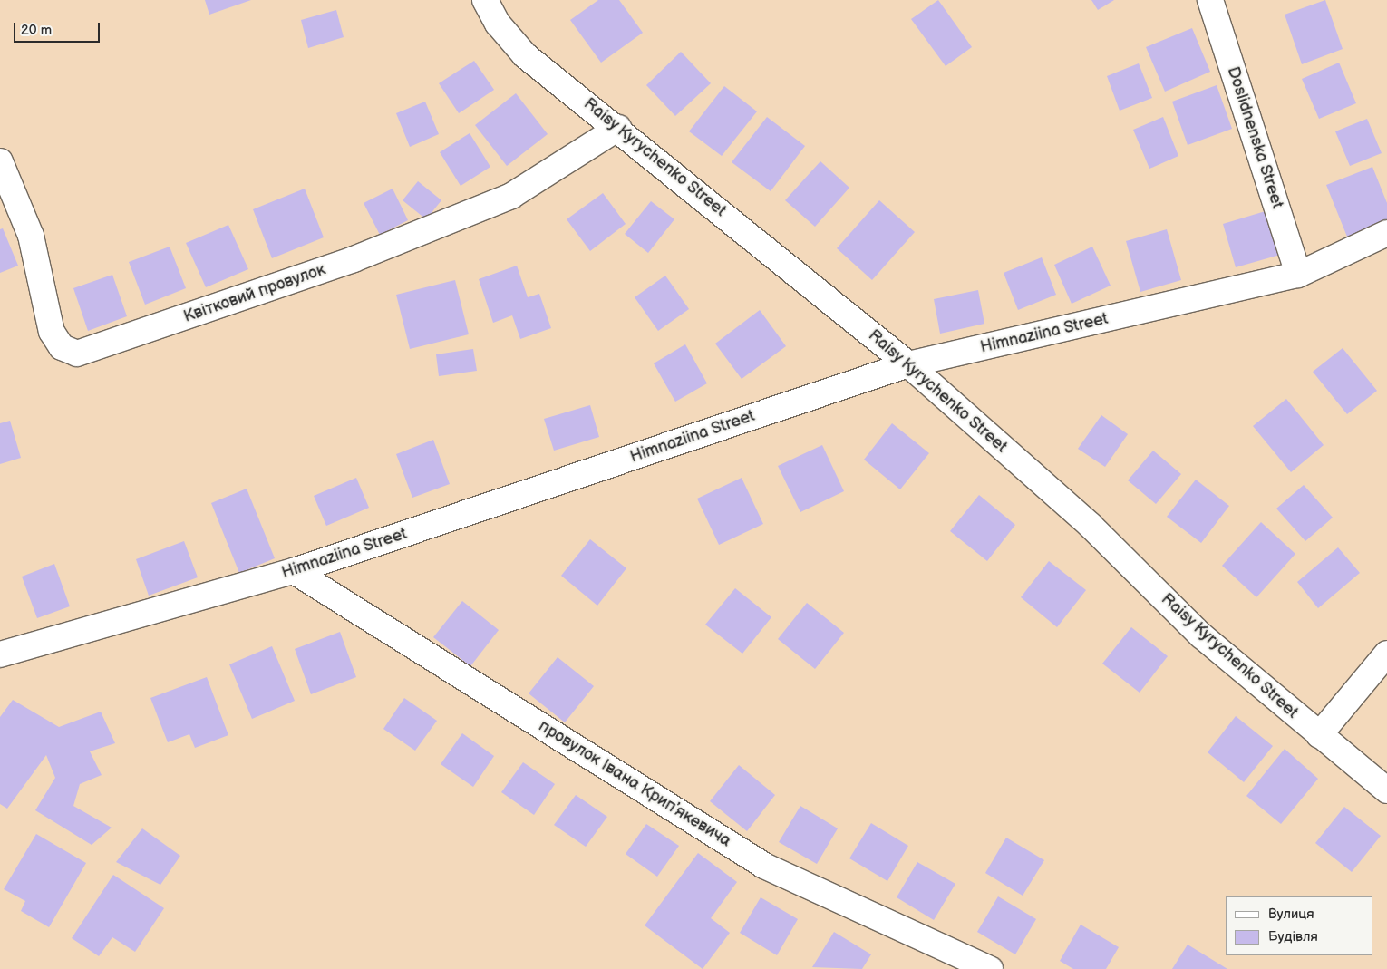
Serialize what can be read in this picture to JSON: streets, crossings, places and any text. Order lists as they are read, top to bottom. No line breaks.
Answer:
{"streets":{"street":["Doslidnenska Street","Raisy Kyrychenko Street","Квітковий провулок","Himnaziina Street","провулок Івана Крипʼякевича"]},"crossings":[["Doslidnenska Street","Himnaziina Street"],["Raisy Kyrychenko Street","Квітковий провулок"],["Raisy Kyrychenko Street","Himnaziina Street"],["Himnaziina Street","провулок Івана Крипʼякевича"]],"legend":["Вулиця","Будівля"],"scale_bar":"20 m"}
